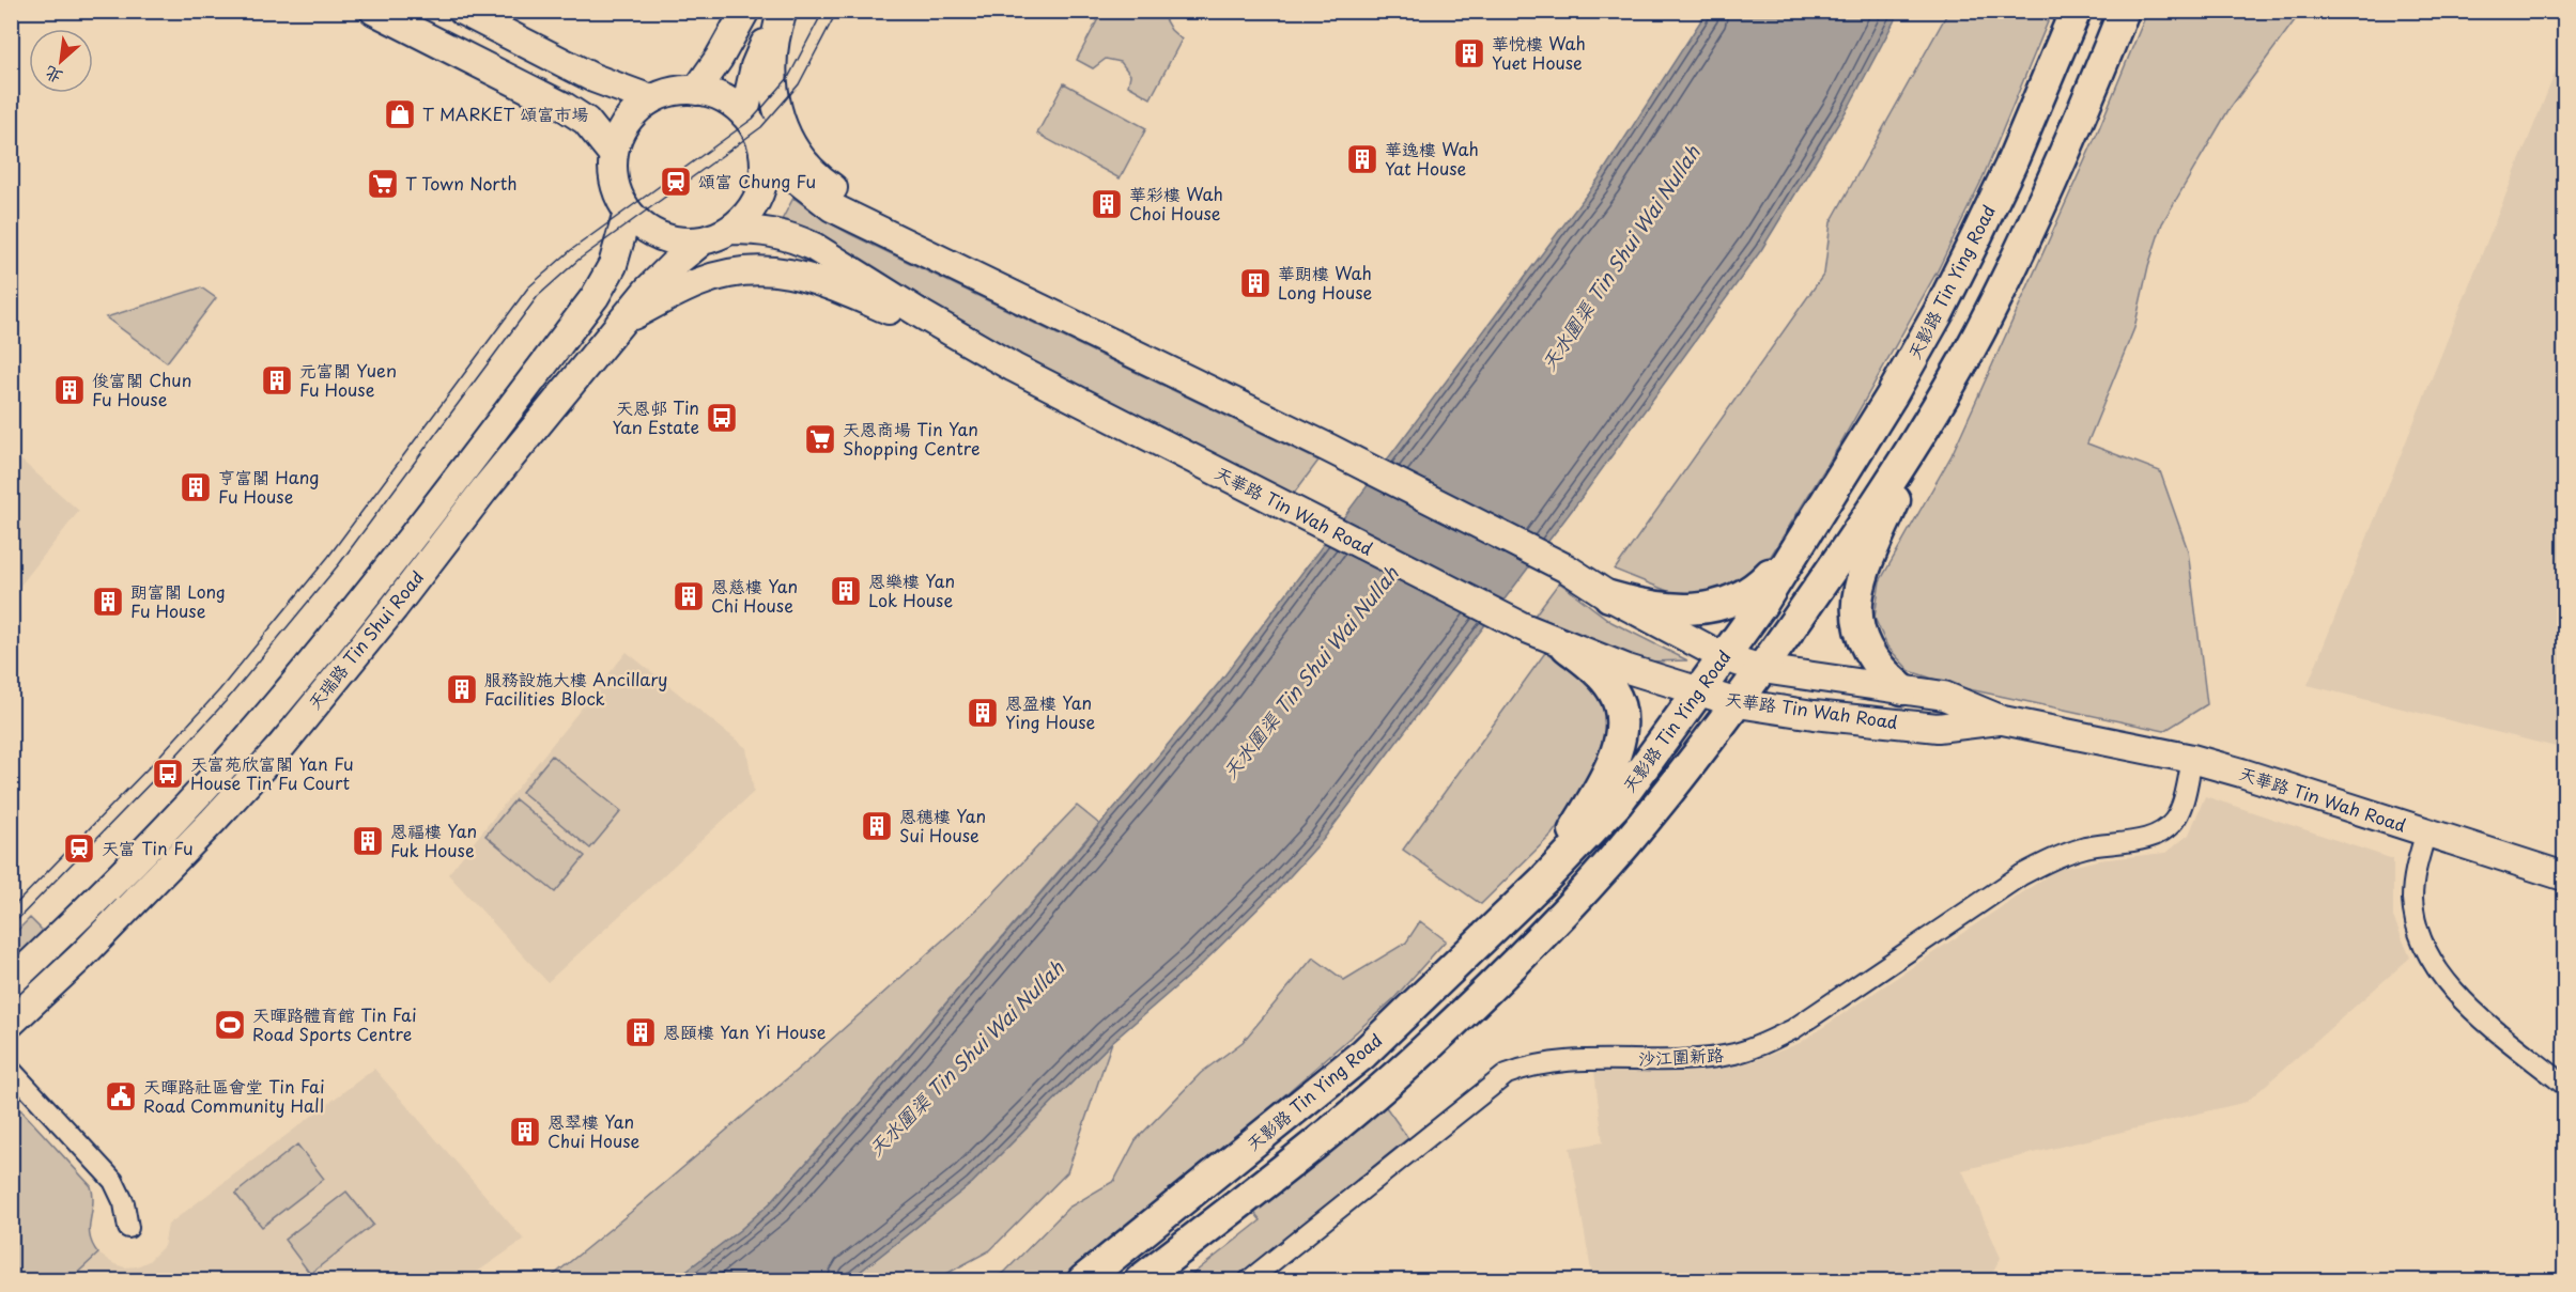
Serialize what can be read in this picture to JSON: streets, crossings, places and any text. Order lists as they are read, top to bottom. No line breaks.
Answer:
{"streets":{"main road":["天影路 Tin Ying Road","天華路 Tin Wah Road","天瑞路 Tin Shui Road"],"street":["沙江圍新路"]},"crossings":[["天影路 Tin Ying Road","天華路 Tin Wah Road"],["天華路 Tin Wah Road","天瑞路 Tin Shui Road"],["天華路 Tin Wah Road","沙江圍新路"]],"water":["天水圍渠 Tin Shui Wai Nullah"],"places":{"building":["華悅樓 Wah Yuet House","華逸樓 Wah Yat House","華彩樓 Wah Choi House","華朗樓 Wah Long House","元富閣 Yuen Fu House","俊富閣 Chun Fu House","亨富閣 Hang Fu House","恩樂樓 Yan Lok House","恩慈樓 Yan Chi House","朗富閣 Long Fu House","服務設施大樓 Ancillary Facilities Block","恩盈樓 Yan Ying House","恩穗樓 Yan Sui House","恩福樓 Yan Fuk House","恩頤樓 Yan Yi House","恩翠樓 Yan Chui House"],"shop":["T MARKET 頌富市場"],"station":["頌富 Chung Fu","天富 Tin Fu"],"supermarket":["T Town North","天恩商場 Tin Yan Shopping Centre"],"bus stop":["天恩邨 Tin Yan Estate","天富苑欣富閣 Yan Fu House Tin Fu Court"],"sports":["天暉路體育館 Tin Fai Road Sports Centre"],"public building":["天暉路社區會堂 Tin Fai Road Community Hall"]},"north":"bottom left"}
